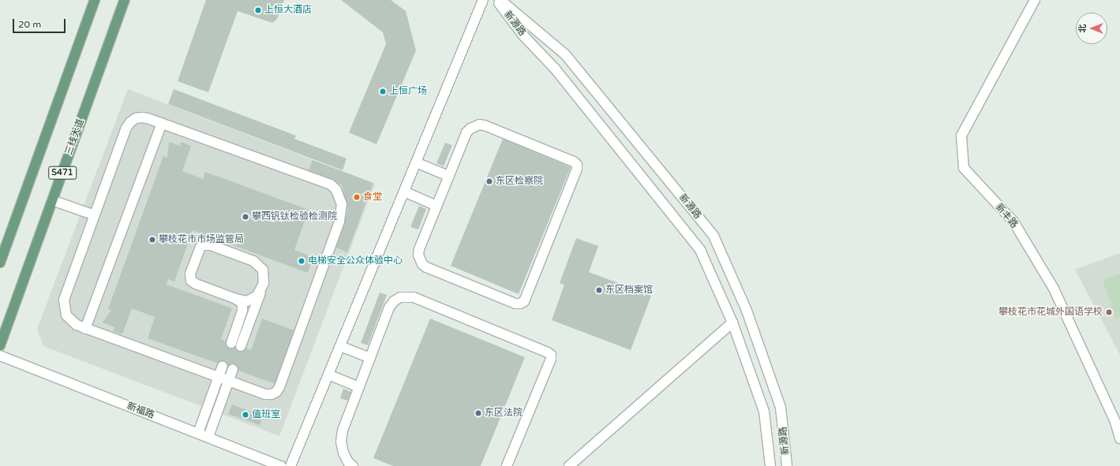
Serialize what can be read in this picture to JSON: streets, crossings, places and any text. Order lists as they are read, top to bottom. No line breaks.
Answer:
{"streets":{"main road":["三线大道","S471"],"street":["新源路","新丰路","新福路"]},"places":["上恒大酒店","上恒广场","东区检察院","食堂","攀西钒钛检验检测院","攀枝花市市场监管局","电梯安全公众体验中心","东区档案馆","攀枝花市花城外国语学校","东区法院","值班室"],"scale_bar":"20 m","north":"left"}
